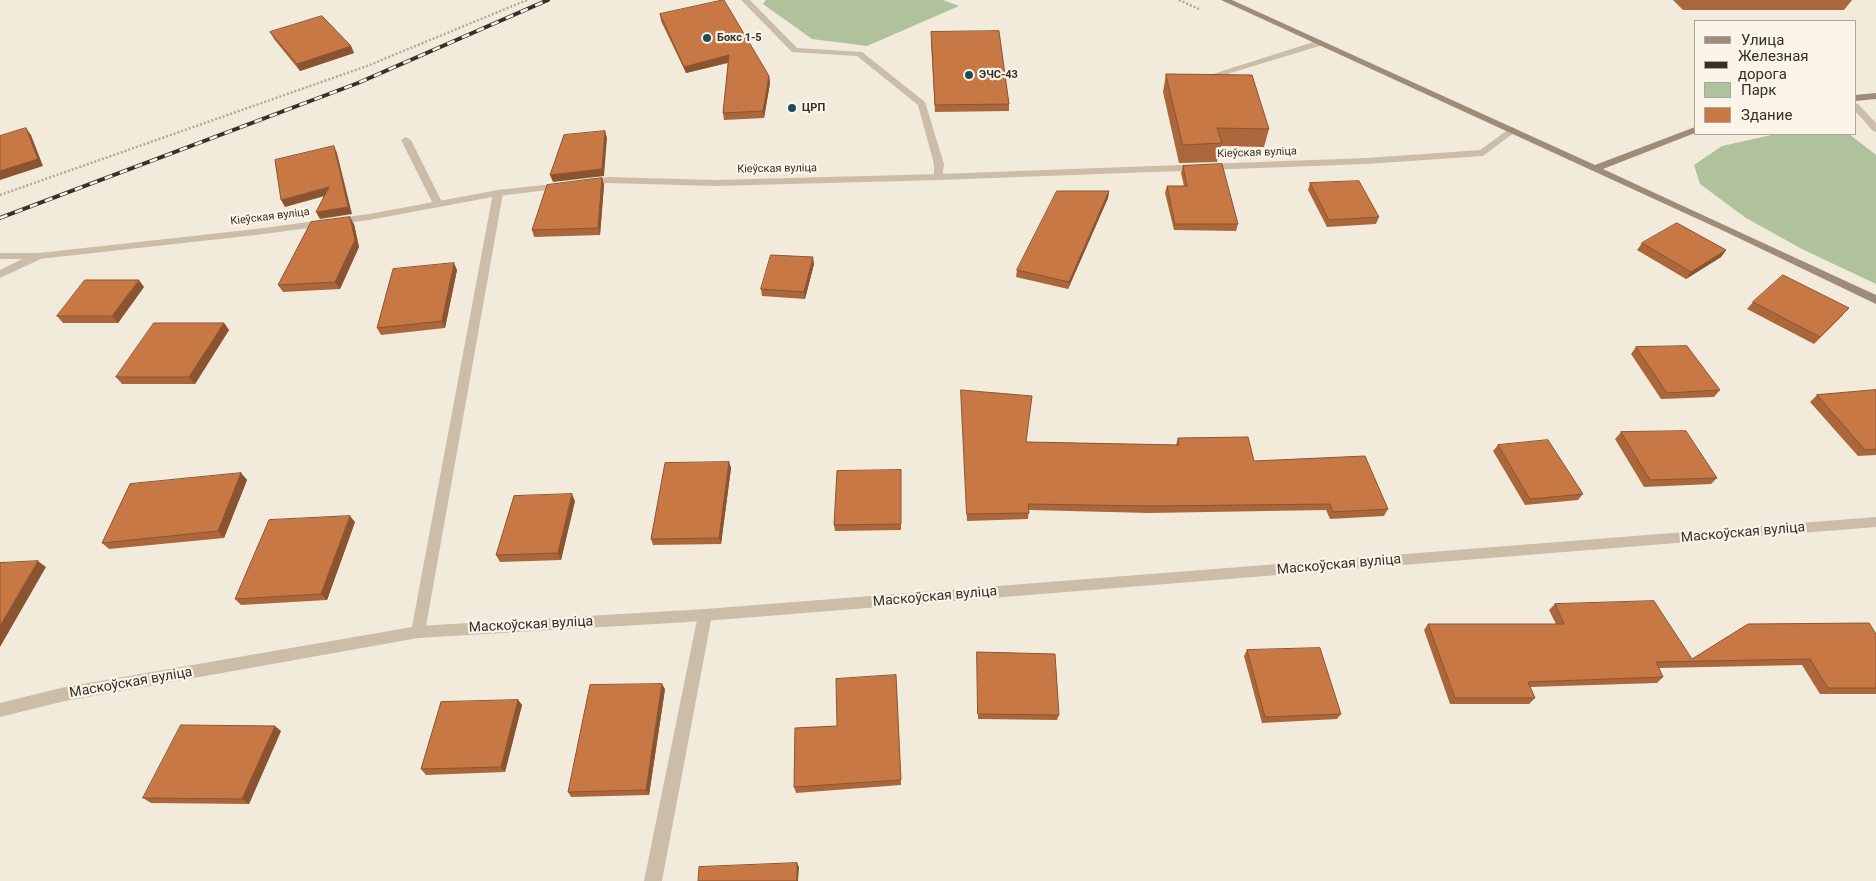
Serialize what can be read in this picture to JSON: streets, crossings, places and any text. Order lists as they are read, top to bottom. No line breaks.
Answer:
{"streets":{"street":["Кіеўская вуліца","Маскоўская вуліца"]},"places":["Бокс 1-5","ЭЧС-43","ЦРП"],"legend":["Улица","Железная дорога","Парк","Здание"]}
